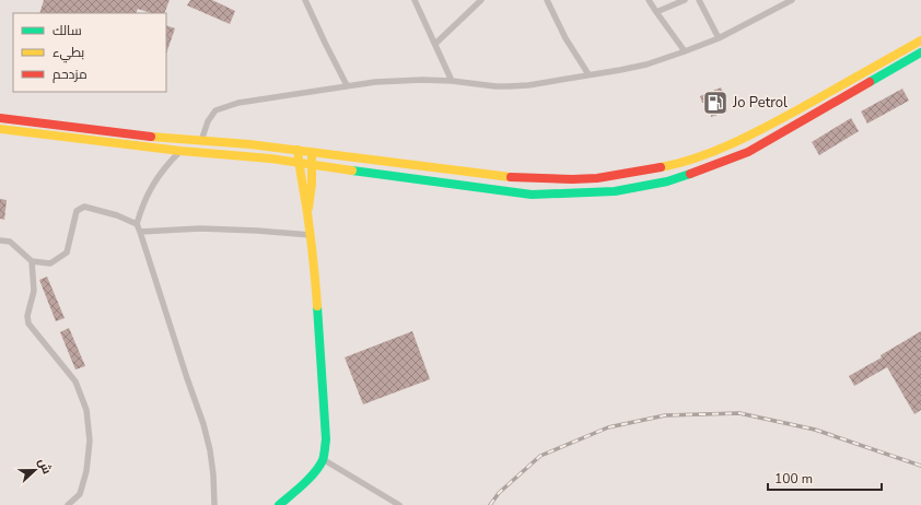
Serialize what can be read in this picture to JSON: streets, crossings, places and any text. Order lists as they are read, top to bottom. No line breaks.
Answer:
{"places":{"fuel station":["Jo Petrol"]},"legend":["سالك","بطيء","مزدحم"],"scale_bar":"100 m","north":"right"}
